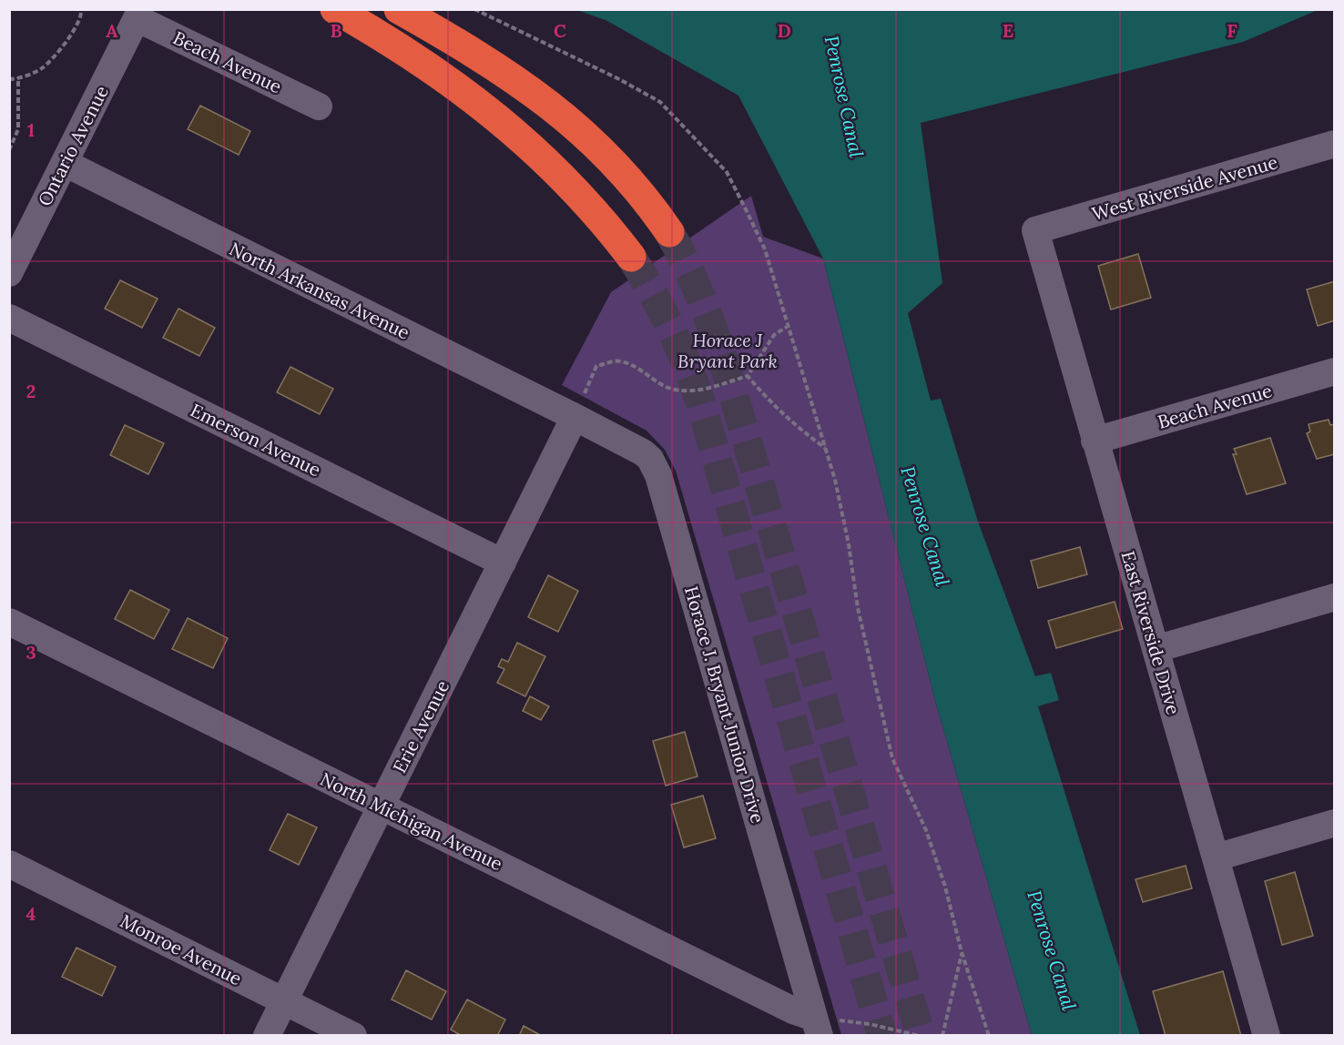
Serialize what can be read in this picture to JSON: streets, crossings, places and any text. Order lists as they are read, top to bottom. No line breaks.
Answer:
{"streets":{"street":["Beach Avenue","Ontario Avenue","West Riverside Avenue","North Arkansas Avenue","Emerson Avenue","East Riverside Drive","Horace J. Bryant Junior Drive","Erie Avenue","North Michigan Avenue","Monroe Avenue"]},"crossings":[["Beach Avenue","Ontario Avenue"],["Beach Avenue","East Riverside Drive"],["Ontario Avenue","North Arkansas Avenue"],["West Riverside Avenue","East Riverside Drive"],["North Arkansas Avenue","Horace J. Bryant Junior Drive"],["North Arkansas Avenue","Erie Avenue"],["Emerson Avenue","Erie Avenue"],["Horace J. Bryant Junior Drive","Erie Avenue"],["Horace J. Bryant Junior Drive","North Michigan Avenue"],["Erie Avenue","North Michigan Avenue"],["Erie Avenue","Monroe Avenue"]],"water":["Penrose Canal"],"parks":["Horace J Bryant Park"],"grid":{"columns":["A","B","C","D","E","F"],"rows":["1","2","3","4"]}}
